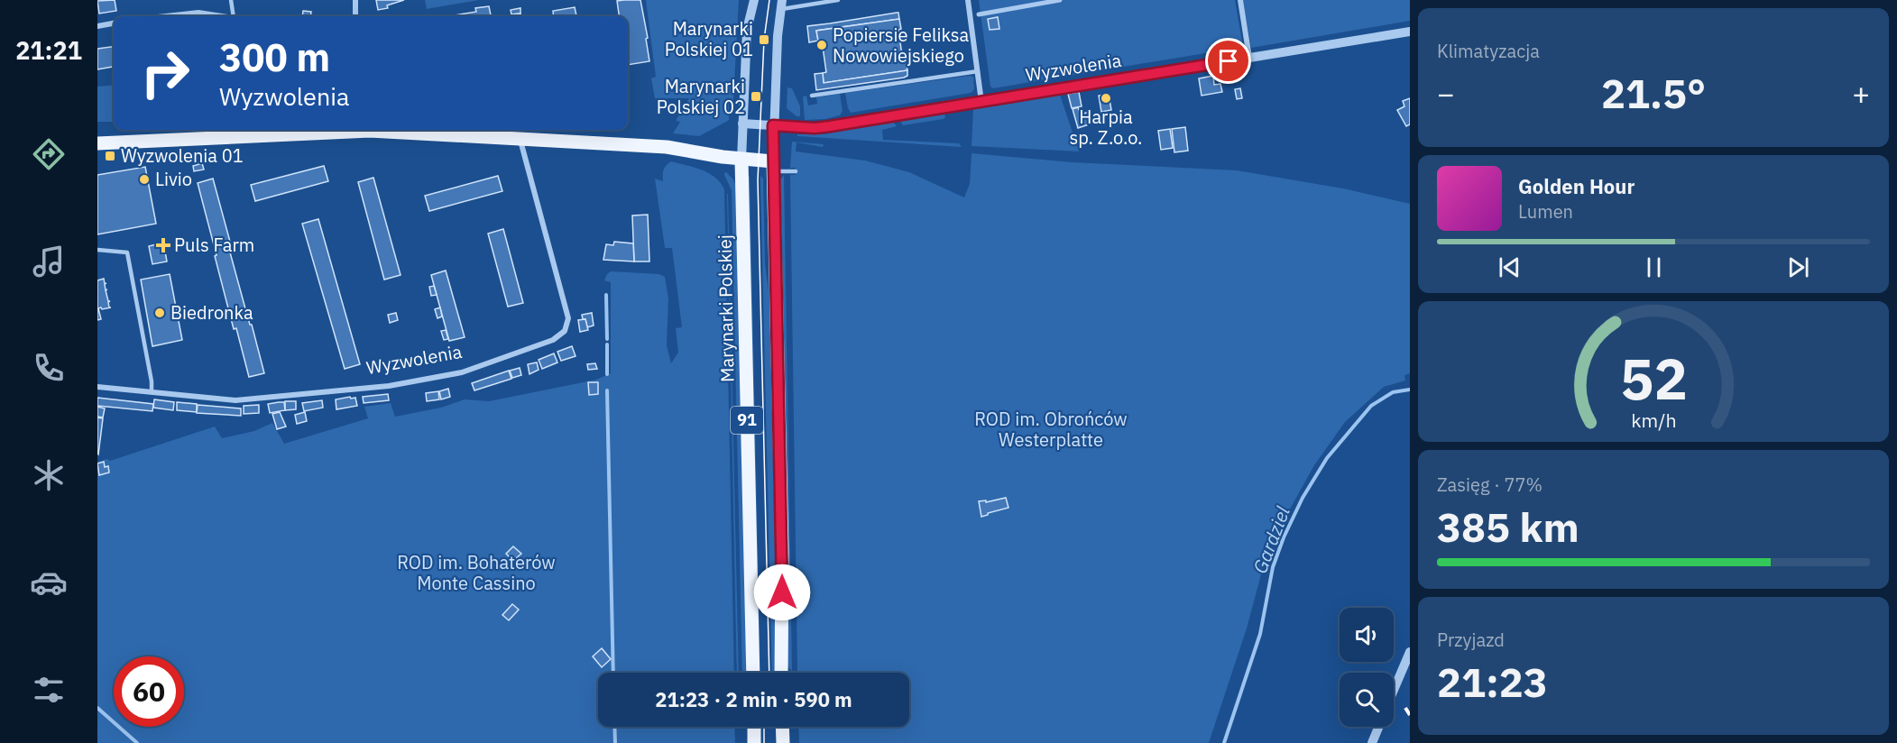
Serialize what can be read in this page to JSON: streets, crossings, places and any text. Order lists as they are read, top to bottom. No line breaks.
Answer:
{"streets":{"main road":["Marynarki Polskiej","91"],"street":["Wyzwolenia"]},"crossings":[["Wyzwolenia","Marynarki Polskiej"],["Wyzwolenia","91"]],"water":["Gardziel"],"parks":["ROD im. Obrońców Westerplatte","ROD im. Bohaterów Monte Cassino"],"places":{"transit":["Marynarki Polskiej 01","Marynarki Polskiej 02","Wyzwolenia 01"],"other":["Popiersie Feliksa Nowowiejskiego","Harpia sp. Z.o.o.","Livio","Biedronka"],"health":["Puls Farm"]},"page":{"tabs":"21:21","tile":["Klimatyzacja",["Zasięg · 77%","385 km"],["Przyjazd","21:23"]],"turn":["300 m","Wyzwolenia"],"heat":["−","21.5°","+"],"song":["Golden Hour","Lumen"],"limit":"60","trip":"21:23 · 2 min · 590 m","gauge":["52","km/h"]}}
